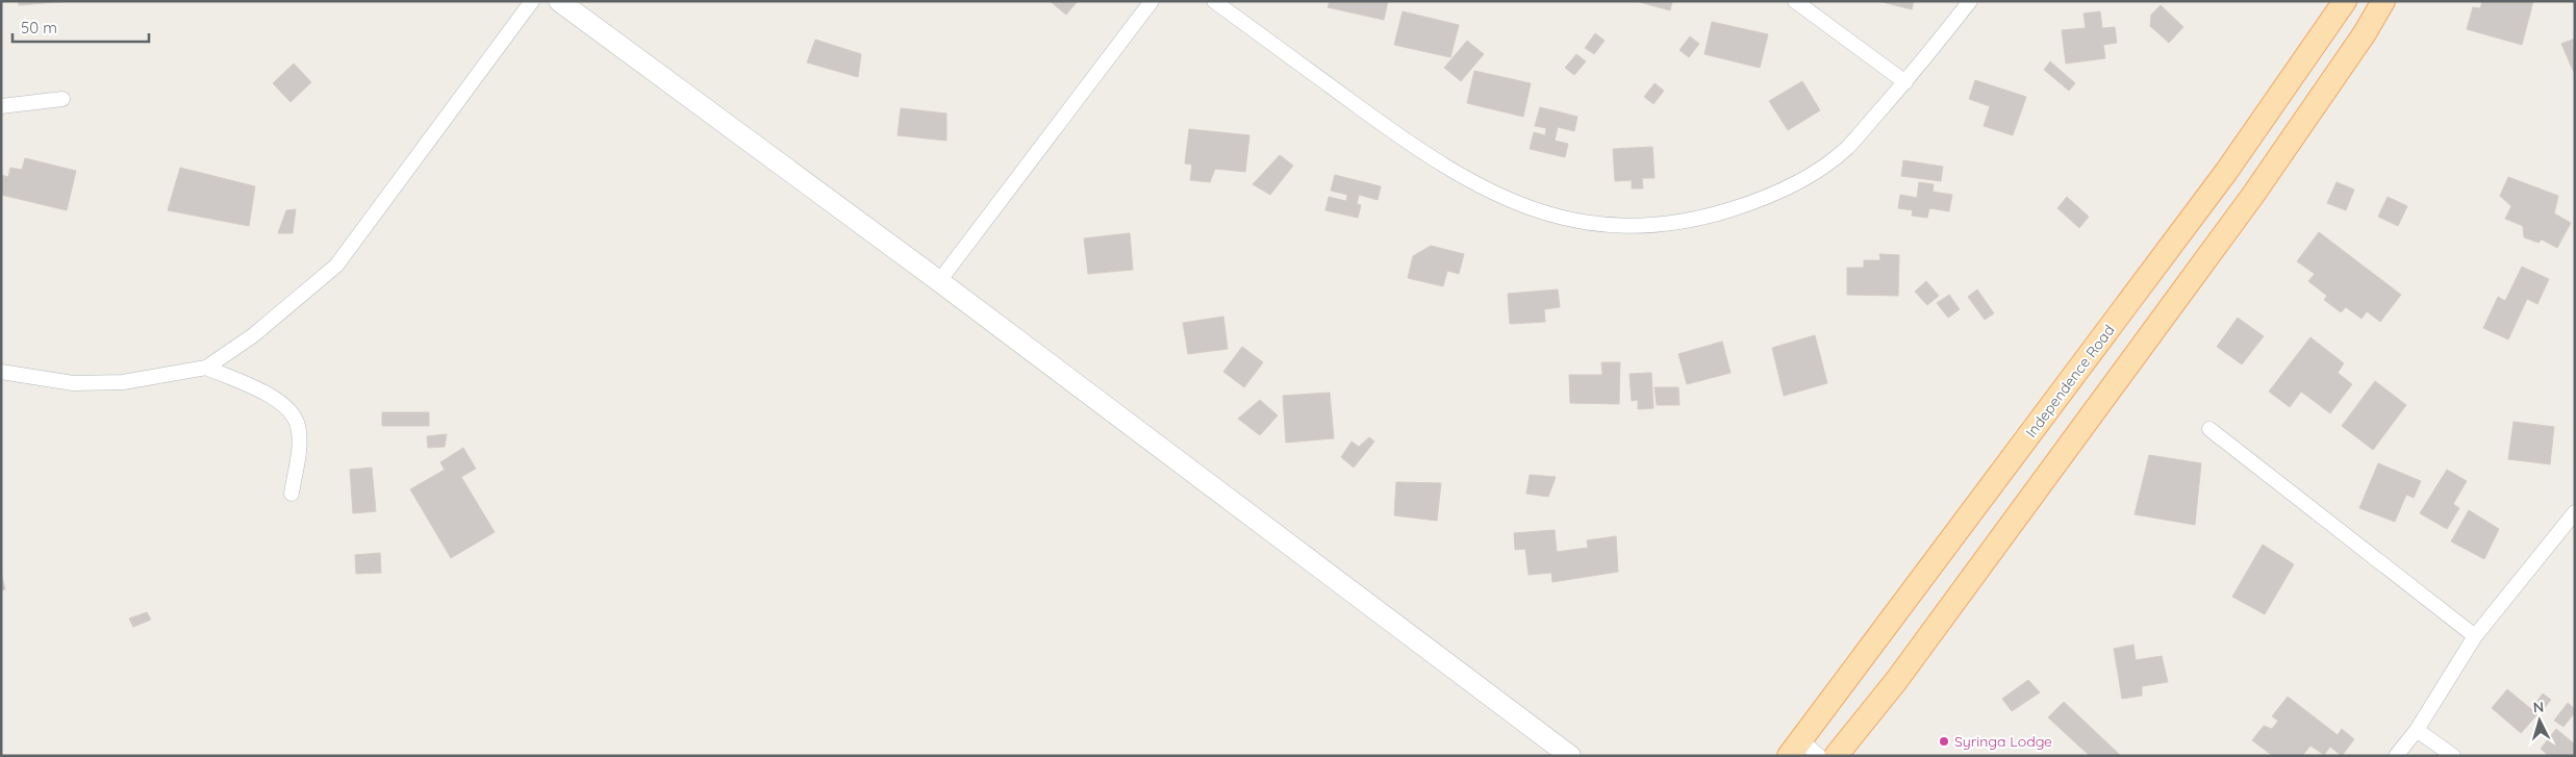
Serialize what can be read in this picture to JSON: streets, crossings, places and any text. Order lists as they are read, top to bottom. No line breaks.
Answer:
{"streets":{"main road":["Independence Road"]},"places":["Syringa Lodge"],"scale_bar":"50 m","north":"top"}
